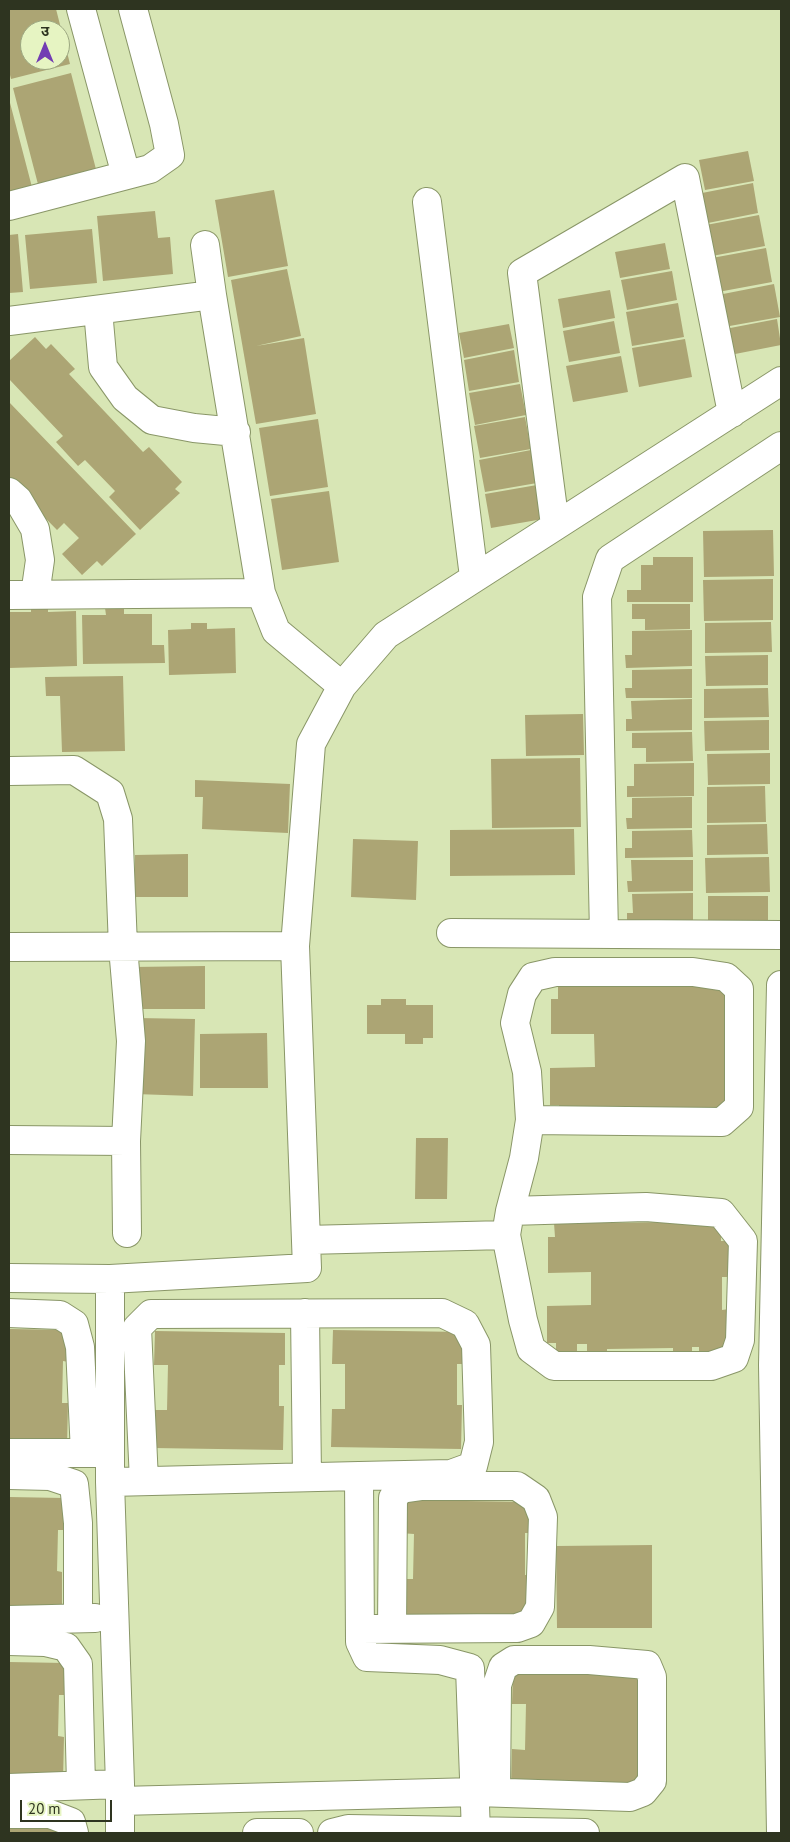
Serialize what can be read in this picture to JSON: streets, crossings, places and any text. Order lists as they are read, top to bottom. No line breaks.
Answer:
{"scale_bar":"20 m","north":"top"}
